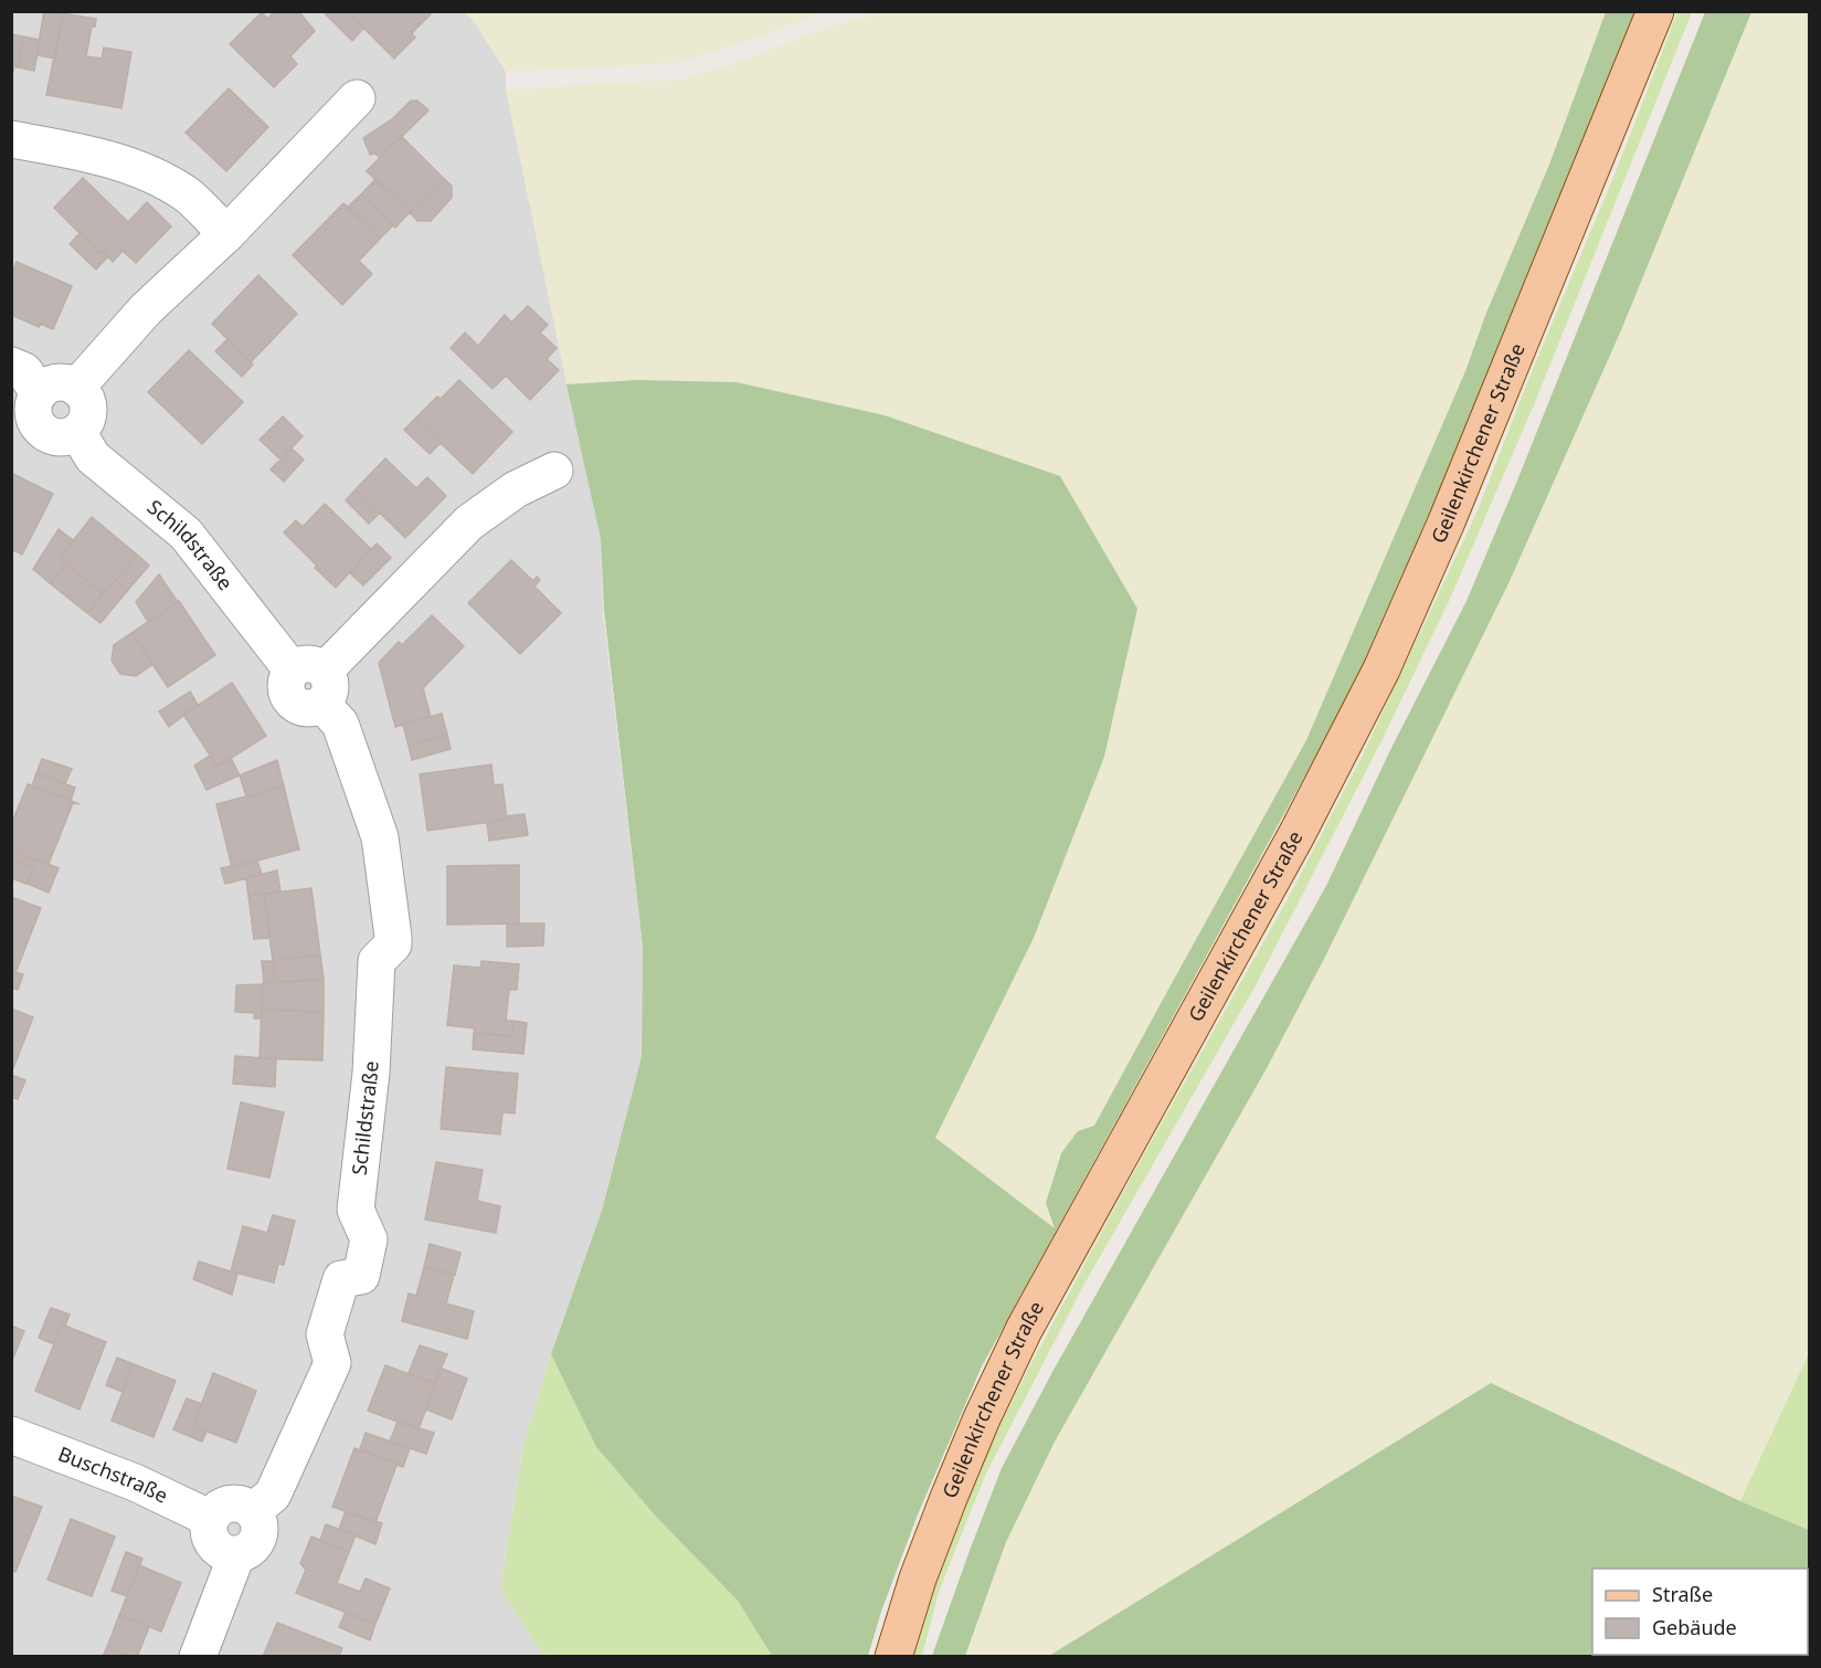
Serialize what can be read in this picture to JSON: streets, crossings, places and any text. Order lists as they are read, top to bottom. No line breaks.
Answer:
{"streets":{"main road":["Geilenkirchener Straße"],"street":["Schildstraße","Buschstraße"]},"crossings":[["Schildstraße","Buschstraße"]],"legend":["Straße","Gebäude"]}
